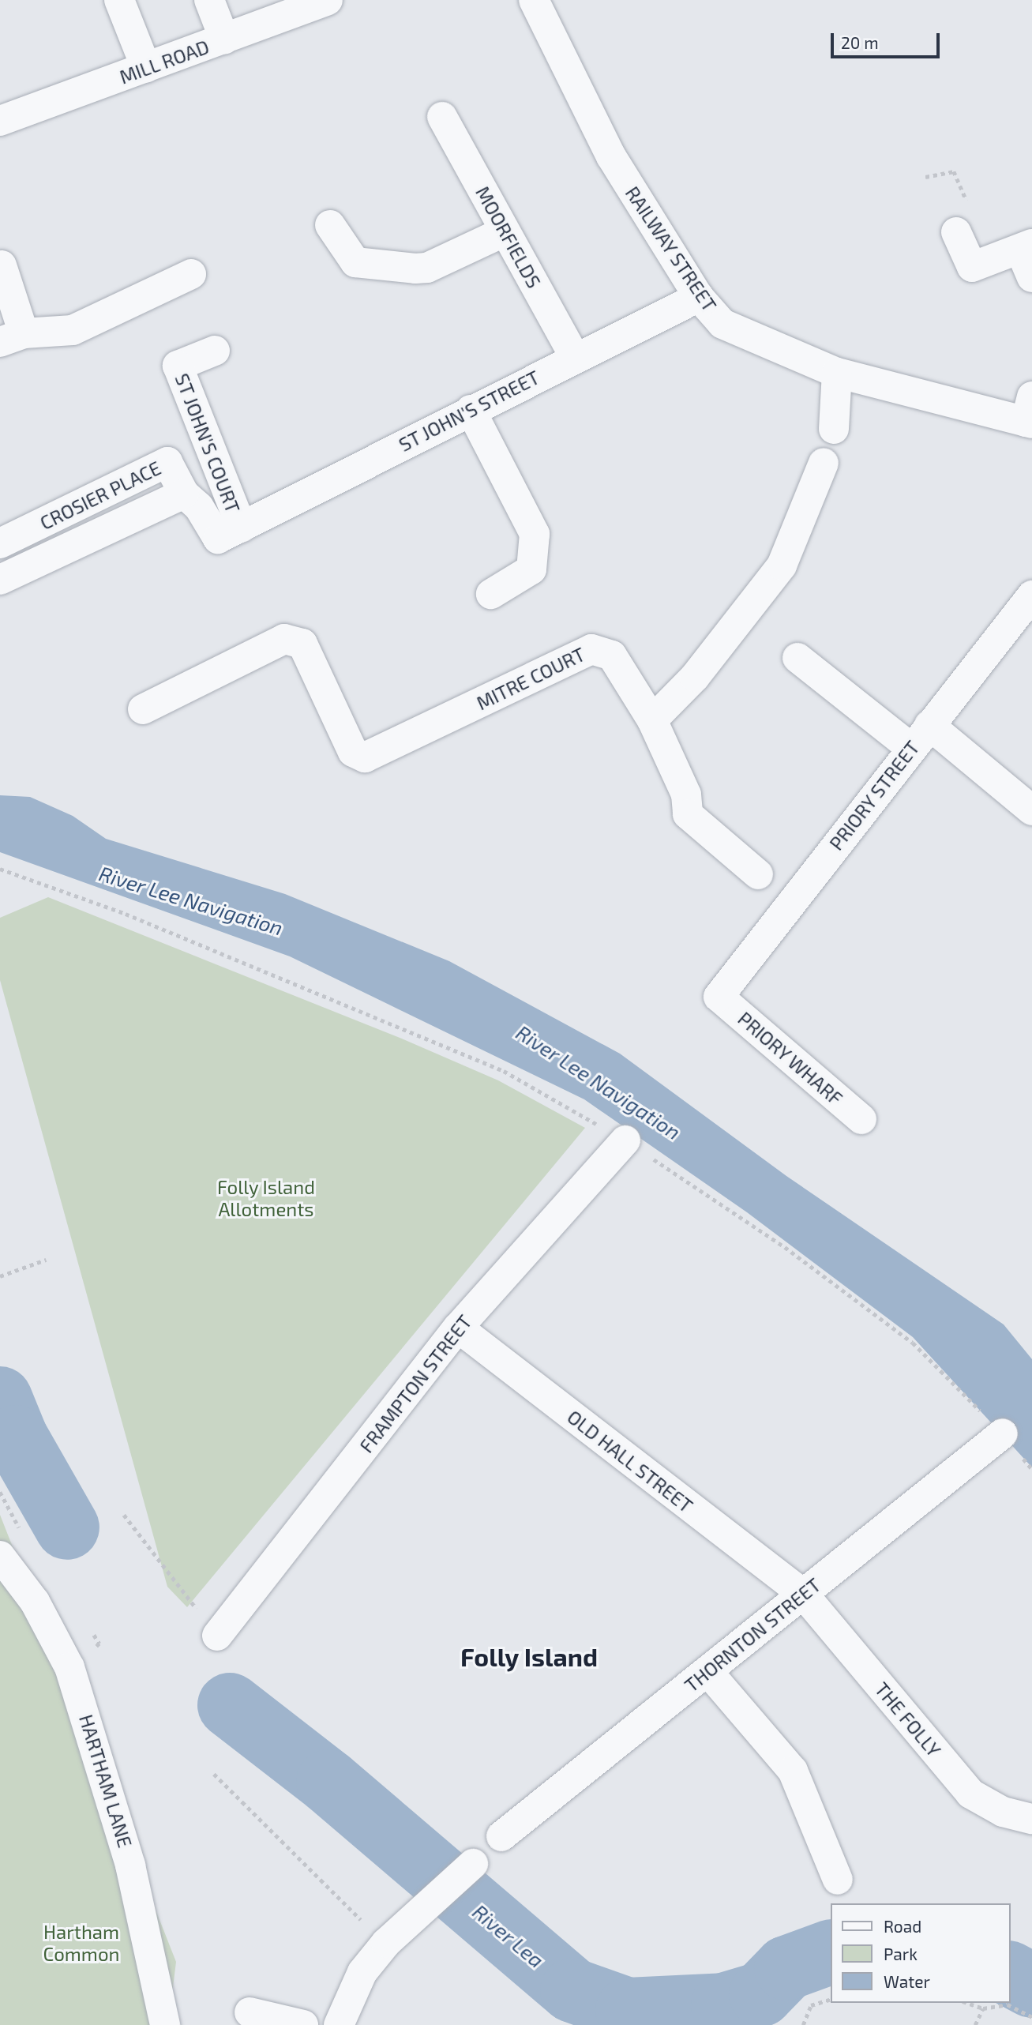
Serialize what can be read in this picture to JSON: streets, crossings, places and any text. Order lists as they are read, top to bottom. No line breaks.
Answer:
{"streets":{"street":["MILL ROAD","MOORFIELDS","RAILWAY STREET","ST JOHN'S STREET","ST JOHN'S COURT","CROSIER PLACE","MITRE COURT","PRIORY STREET","PRIORY WHARF","FRAMPTON STREET","OLD HALL STREET","THORNTON STREET","THE FOLLY","HARTHAM LANE"]},"crossings":[["MOORFIELDS","ST JOHN'S STREET"],["RAILWAY STREET","ST JOHN'S STREET"],["ST JOHN'S STREET","ST JOHN'S COURT"],["ST JOHN'S STREET","CROSIER PLACE"],["ST JOHN'S COURT","CROSIER PLACE"],["PRIORY STREET","PRIORY WHARF"],["FRAMPTON STREET","OLD HALL STREET"],["OLD HALL STREET","THORNTON STREET"],["OLD HALL STREET","THE FOLLY"],["THORNTON STREET","THE FOLLY"]],"districts":["Folly Island"],"water":["River Lee Navigation","River Lea"],"parks":["Folly Island Allotments","Hartham Common"],"legend":["Road","Park","Water"],"scale_bar":"20 m"}
